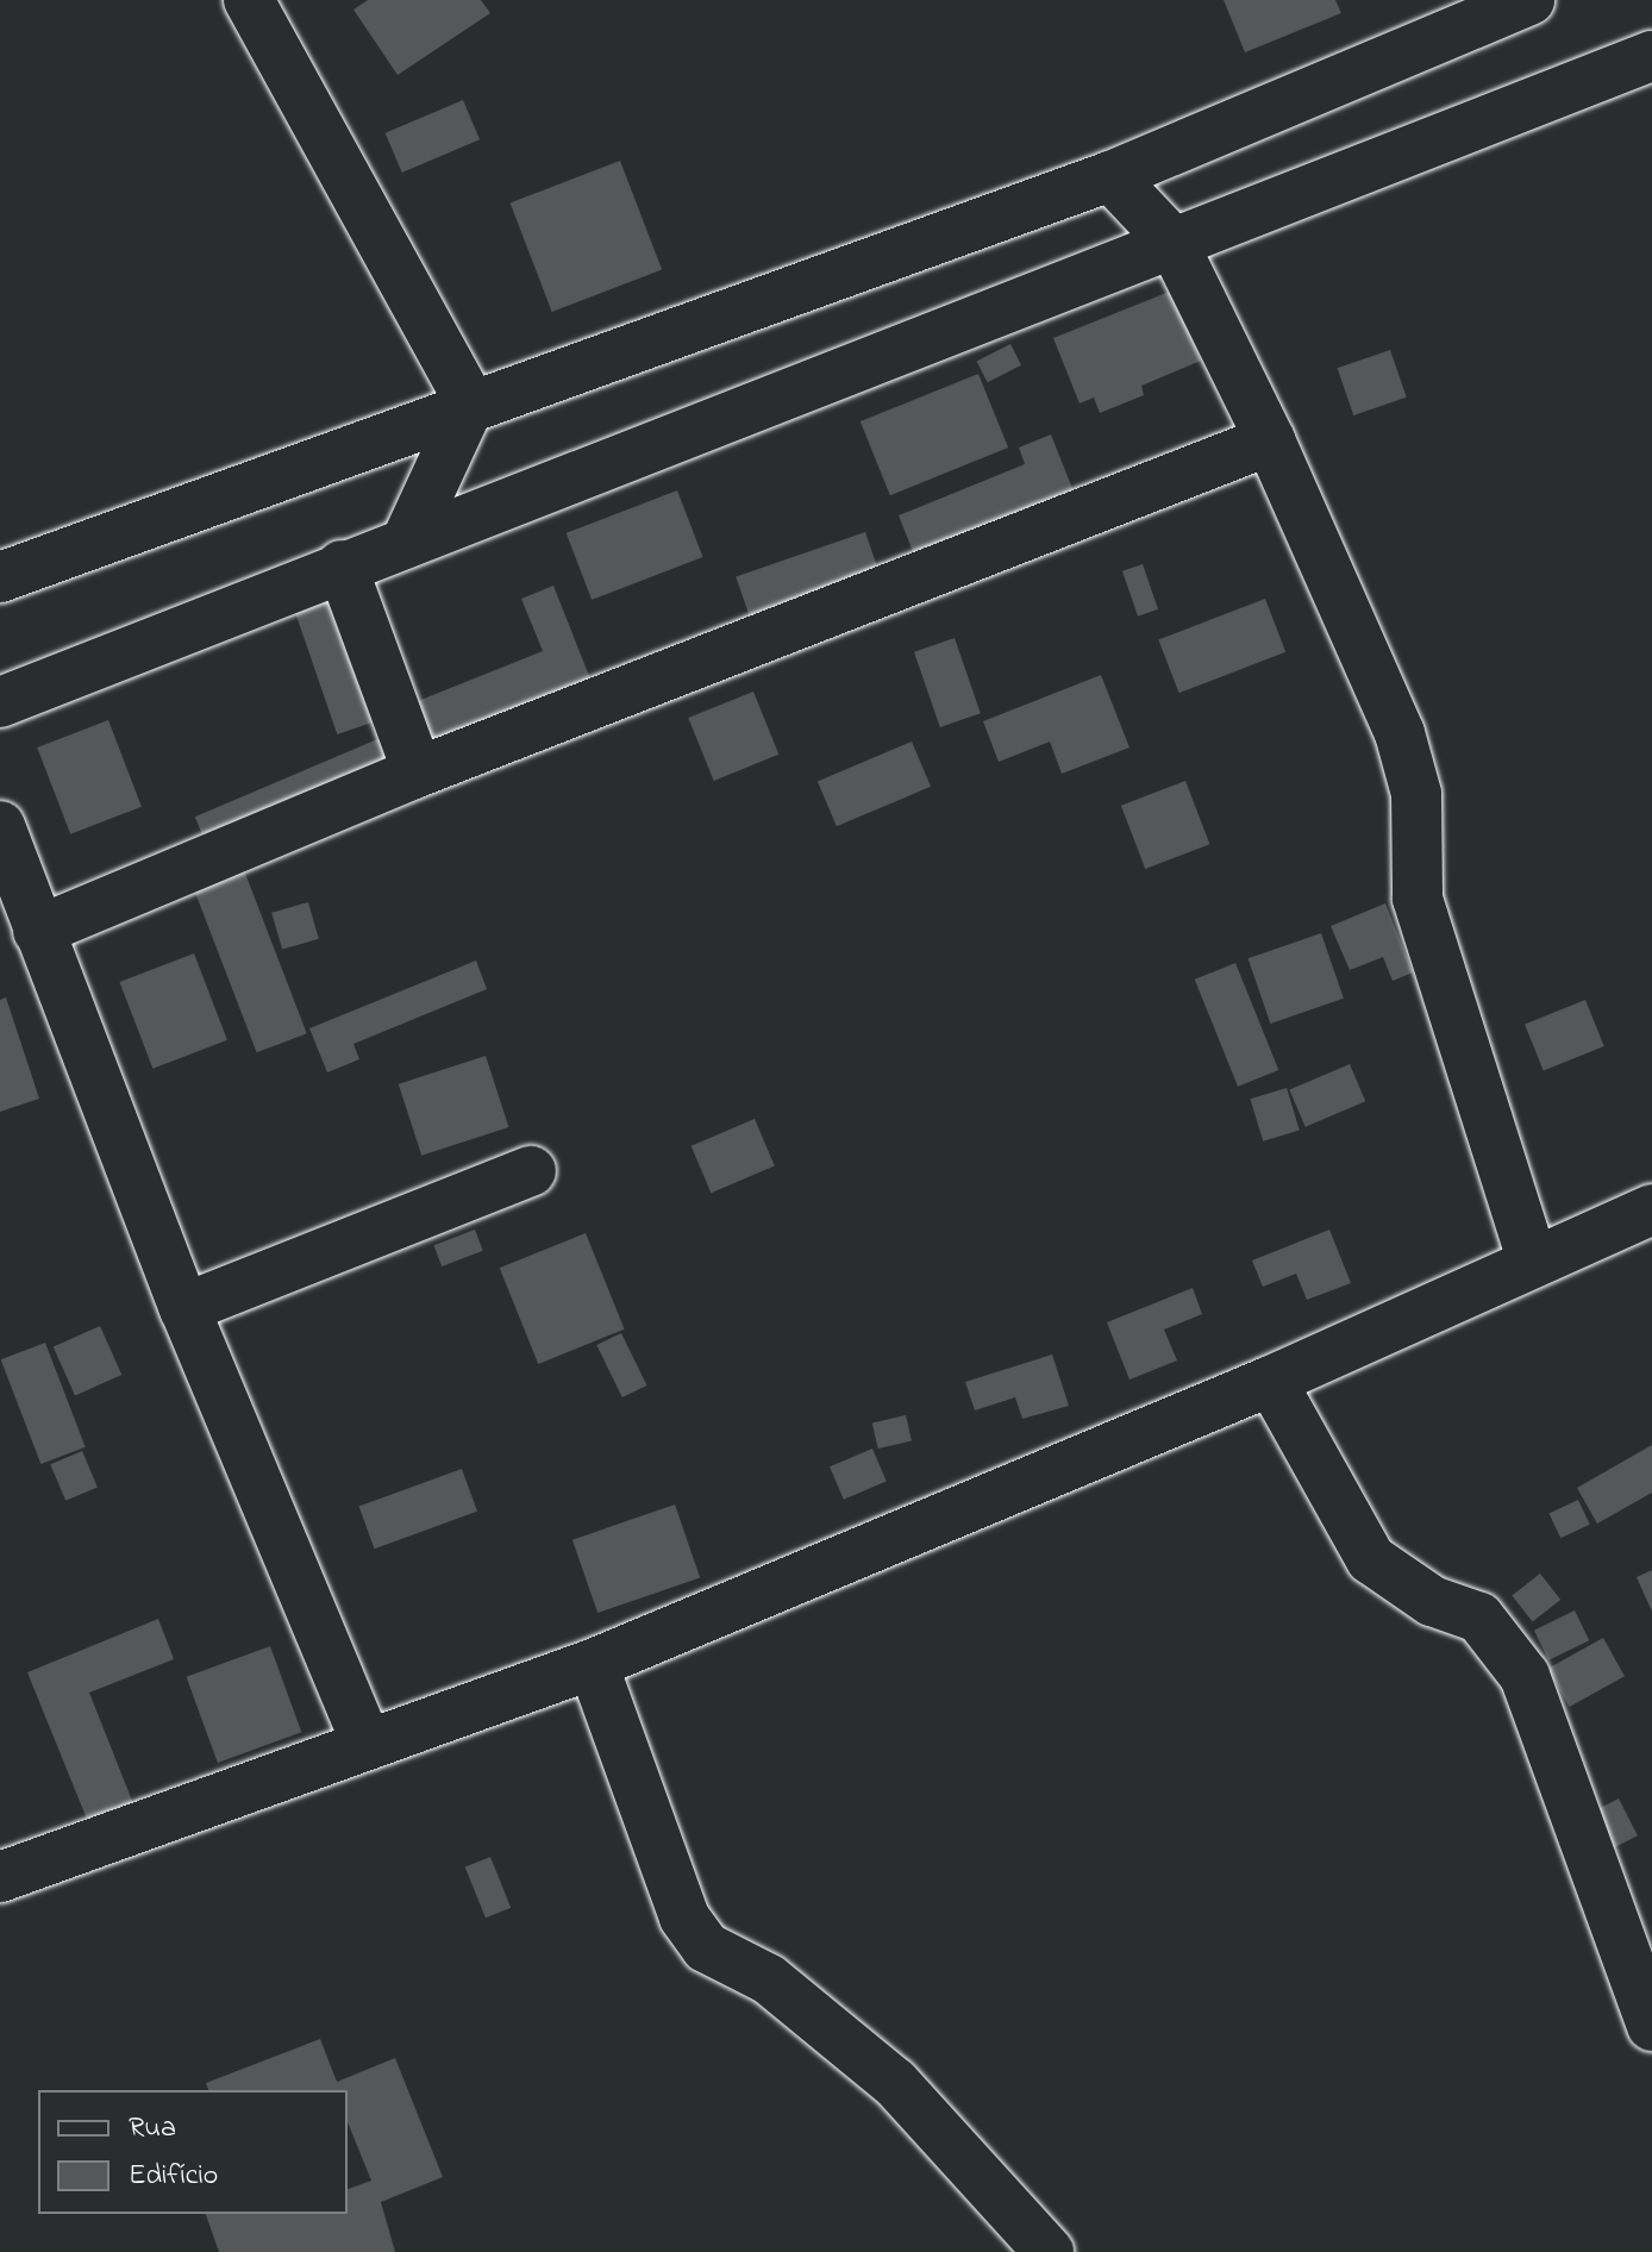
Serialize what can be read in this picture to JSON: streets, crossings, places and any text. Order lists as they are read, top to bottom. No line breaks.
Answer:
{"legend":["Rua","Edifício"]}
